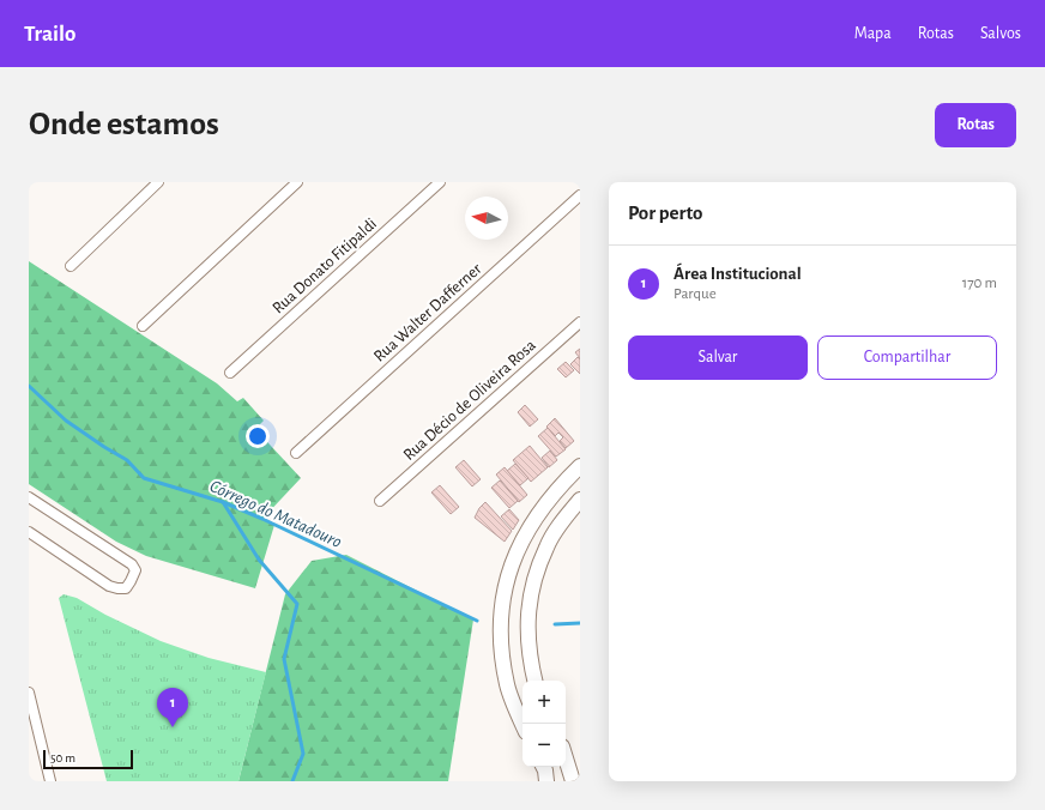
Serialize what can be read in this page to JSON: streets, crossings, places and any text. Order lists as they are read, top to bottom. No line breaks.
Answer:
{"streets":{"street":["Rua Donato Fitipaldi","Rua Walter Dafferner","Rua Décio de Oliveira Rosa"]},"water":["Córrego do Matadouro"],"scale_bar":"50 m","north":"left","page":{"header":"Trailo","nav":["Mapa","Rotas","Salvos"],"buttons":["Rotas",["Salvar","Compartilhar"]],"title":"Onde estamos","heading":"Por perto","list":[{"mark":"1","name":"Área Institucional","note":"Parque","value":"170 m"}],"map_buttons":["+","−"],"pins":"1","scale":"50 m"}}
